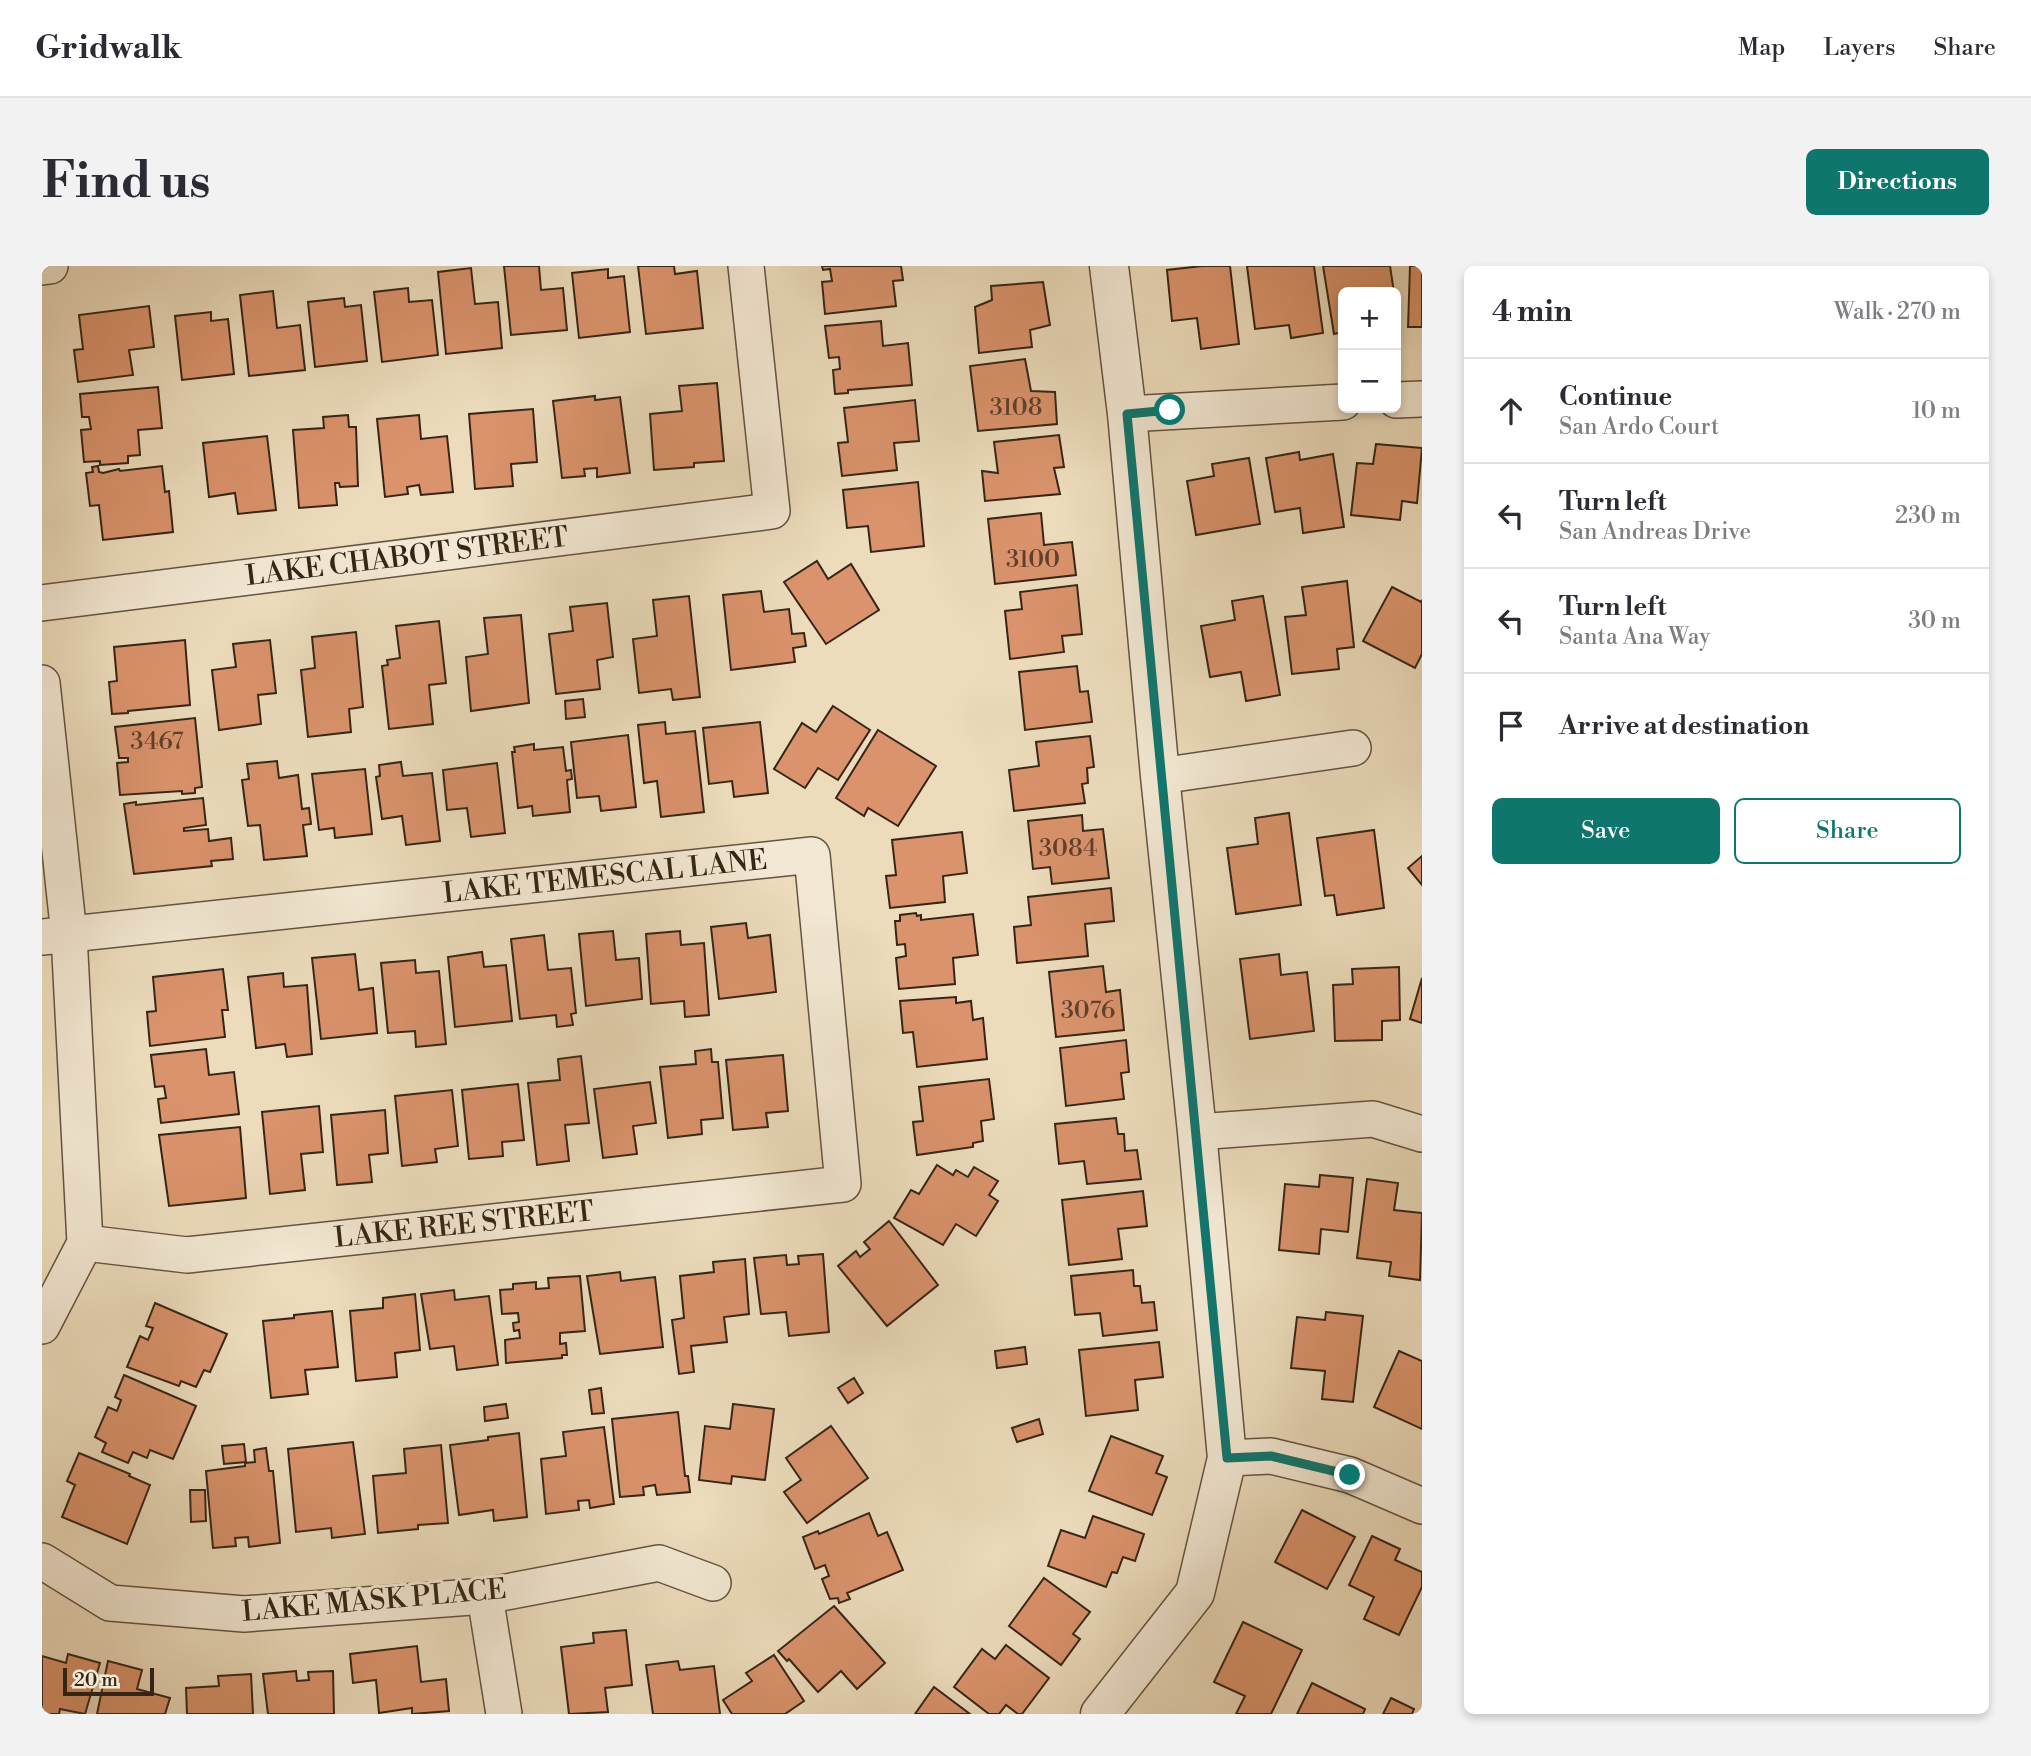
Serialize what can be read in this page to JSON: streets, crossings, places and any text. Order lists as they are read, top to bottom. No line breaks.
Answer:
{"streets":{"street":["LAKE CHABOT STREET","LAKE TEMESCAL LANE","LAKE REE STREET","LAKE MASK PLACE"]},"crossings":[["LAKE TEMESCAL LANE","LAKE REE STREET"]],"house_numbers":["3108","3100","3467","3084","3076"],"scale_bar":"20 m","page":{"header":"Gridwalk","nav":["Map","Layers","Share"],"buttons":["Directions",["Save","Share"]],"title":"Find us","heading":["4 min","Walk · 270 m"],"map_buttons":["+","−"],"list":[["Continue","San Ardo Court","10 m"],["Turn left","San Andreas Drive","230 m"],["Turn left","Santa Ana Way","30 m"],"Arrive at destination"],"scale":"20 m"}}
